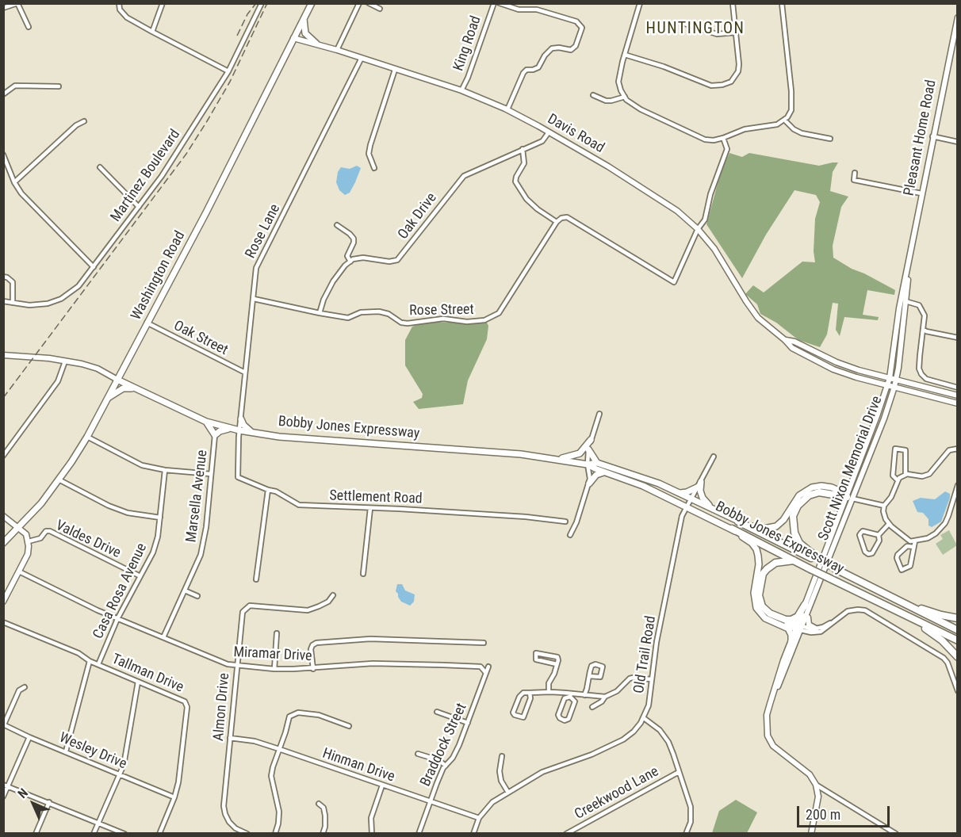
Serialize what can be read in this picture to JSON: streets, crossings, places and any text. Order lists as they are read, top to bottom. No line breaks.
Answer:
{"streets":{"highway":["Bobby Jones Expressway"],"main road":["Davis Road","Pleasant Home Road","Washington Road","Scott Nixon Memorial Drive"],"street":["King Road","Martinez Boulevard","Oak Drive","Rose Lane","Rose Street","Oak Street","Marsella Avenue","Settlement Road","Valdes Drive","Casa Rosa Avenue","Miramar Drive","Old Trail Road","Tallman Drive","Almon Drive","Braddock Street","Wesley Drive","Hinman Drive","Creekwood Lane"]},"crossings":[["King Road","Davis Road"],["Davis Road","Pleasant Home Road"],["Davis Road","Oak Drive"],["Davis Road","Rose Lane"],["Davis Road","Washington Road"],["Davis Road","Scott Nixon Memorial Drive"],["Pleasant Home Road","Scott Nixon Memorial Drive"],["Rose Lane","Rose Street"],["Rose Lane","Oak Street"],["Rose Lane","Bobby Jones Expressway"],["Rose Lane","Settlement Road"],["Washington Road","Oak Street"],["Washington Road","Bobby Jones Expressway"],["Bobby Jones Expressway","Settlement Road"],["Bobby Jones Expressway","Old Trail Road"],["Marsella Avenue","Miramar Drive"],["Valdes Drive","Casa Rosa Avenue"],["Casa Rosa Avenue","Miramar Drive"],["Casa Rosa Avenue","Tallman Drive"],["Miramar Drive","Almon Drive"],["Miramar Drive","Braddock Street"],["Old Trail Road","Hinman Drive"],["Tallman Drive","Wesley Drive"],["Almon Drive","Hinman Drive"],["Braddock Street","Hinman Drive"]],"districts":["HUNTINGTON"],"scale_bar":"200 m","north":"top left"}
